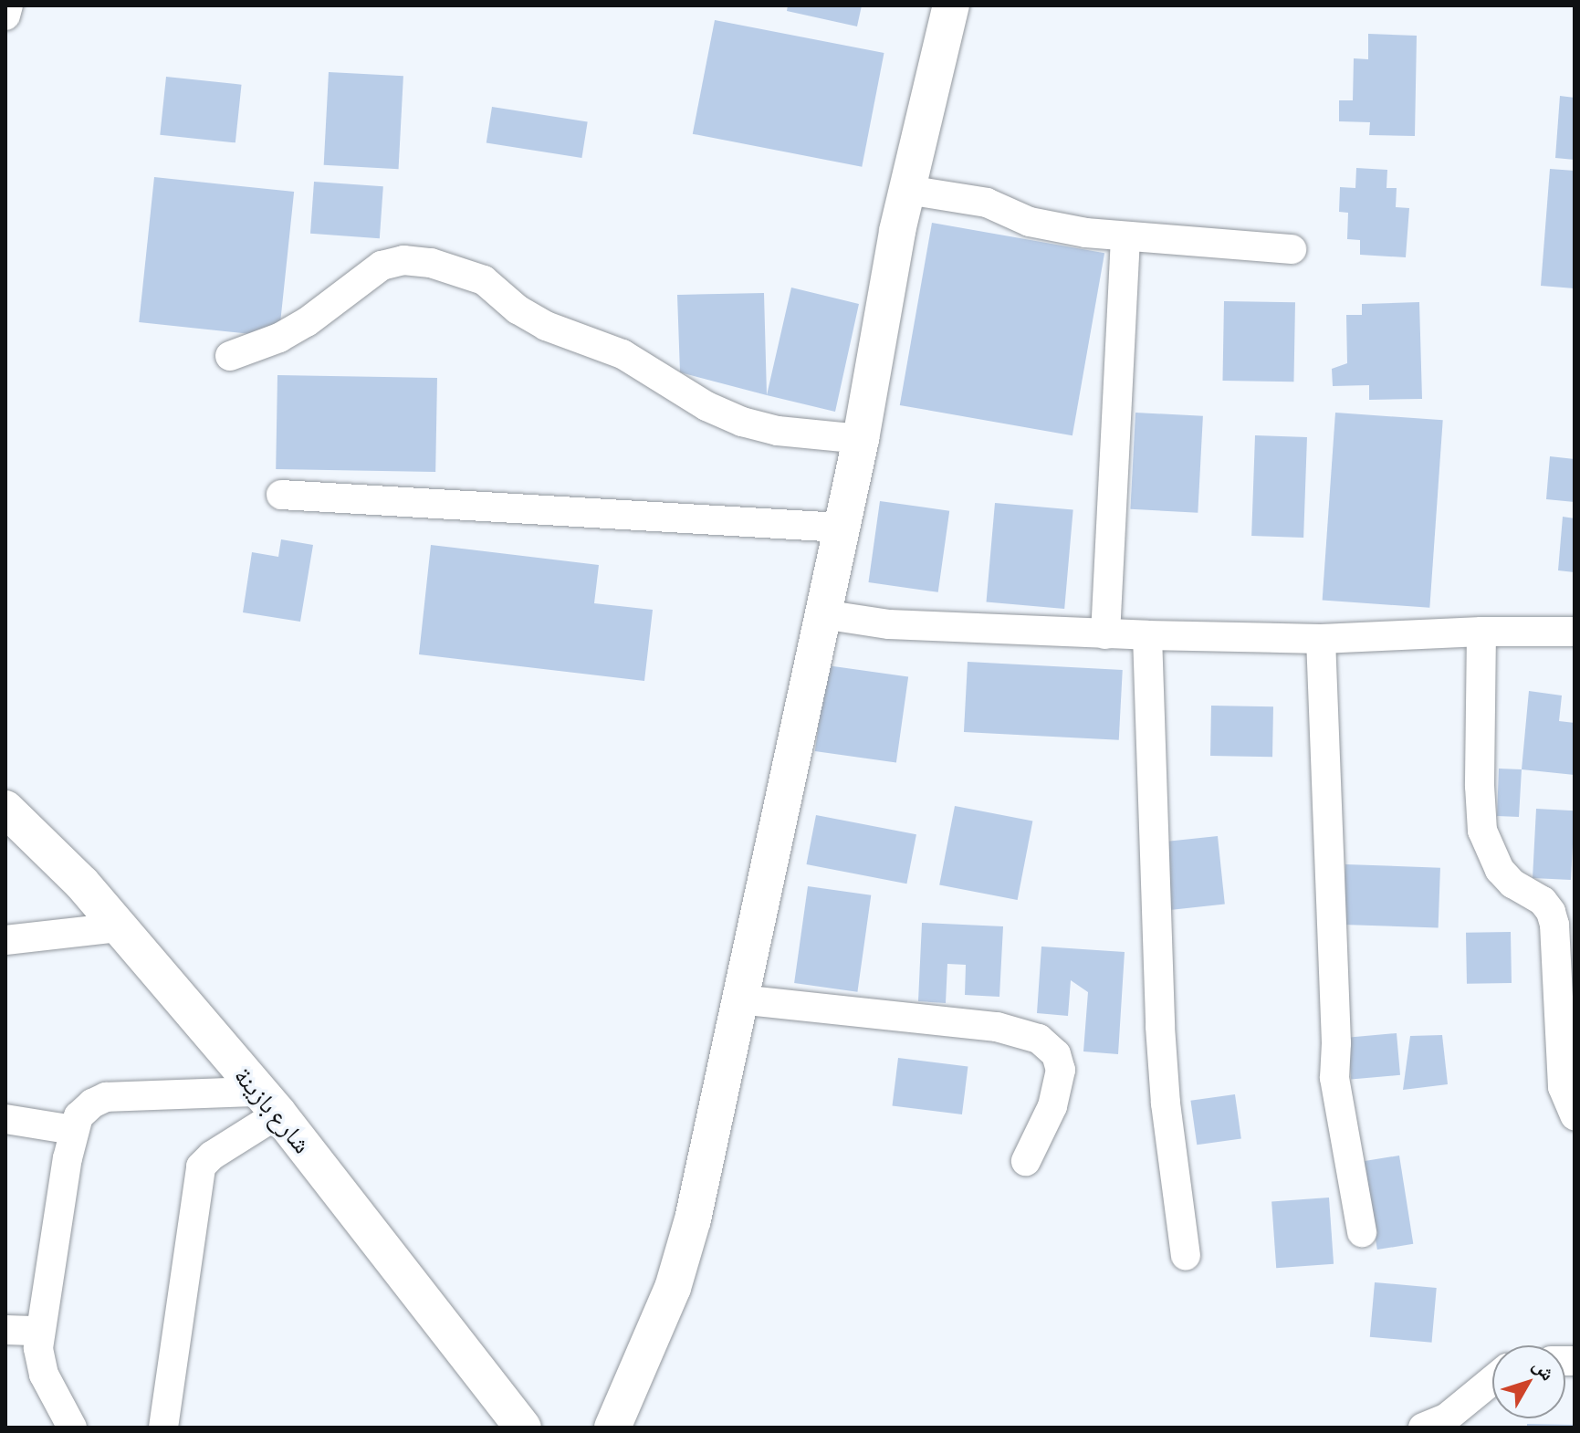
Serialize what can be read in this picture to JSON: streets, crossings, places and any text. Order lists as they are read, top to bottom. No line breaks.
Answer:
{"streets":{"street":["شارع بازينة"]},"north":"top right"}
